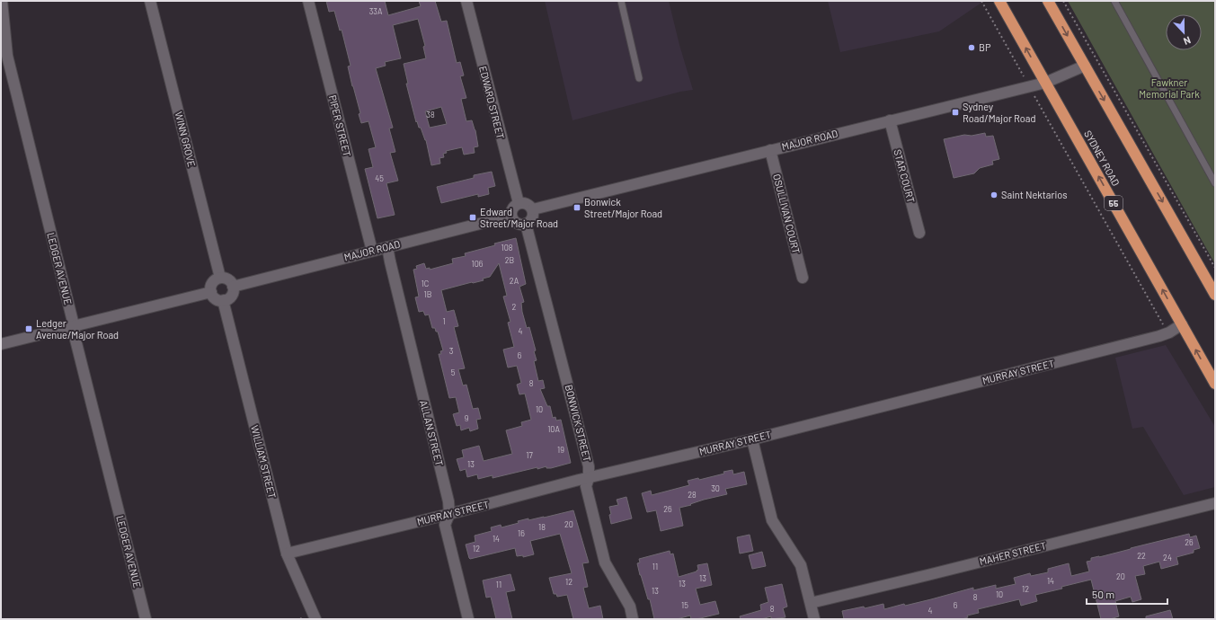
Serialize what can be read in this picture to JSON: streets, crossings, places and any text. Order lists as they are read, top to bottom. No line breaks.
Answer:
{"streets":{"highway":["SYDNEY ROAD","55"],"street":["EDWARD STREET","PIPER STREET","WINN GROVE","MAJOR ROAD","STAR COURT","OSULLIVAN COURT","LEDGER AVENUE","MURRAY STREET","BONWICK STREET","ALLAN STREET","WILLIAM STREET","MAHER STREET"]},"crossings":[["EDWARD STREET","MAJOR ROAD"],["EDWARD STREET","BONWICK STREET"],["PIPER STREET","MAJOR ROAD"],["WINN GROVE","MAJOR ROAD"],["WINN GROVE","WILLIAM STREET"],["MAJOR ROAD","SYDNEY ROAD"],["MAJOR ROAD","STAR COURT"],["MAJOR ROAD","OSULLIVAN COURT"],["MAJOR ROAD","BONWICK STREET"],["MAJOR ROAD","ALLAN STREET"],["MAJOR ROAD","WILLIAM STREET"],["SYDNEY ROAD","MURRAY STREET"],["MURRAY STREET","BONWICK STREET"],["MURRAY STREET","ALLAN STREET"],["MURRAY STREET","WILLIAM STREET"]],"parks":["Fawkner Memorial Park"],"places":{"other":["BP","Saint Nektarios"],"transit":["Sydney Road/Major Road","Bonwick Street/Major Road","Edward Street/Major Road","Ledger Avenue/Major Road"]},"house_numbers":["33A","38","45","108","2B","106","2A","1C","1B","2","1","4","3","6","5","8","10","9","10A","19","17","13","30","28","26","20","18","16","14","26","12","22","24","11","20","13","14","12","13","11","12","13","10","8","15","6","8","4"],"scale_bar":"50 m","north":"bottom"}
